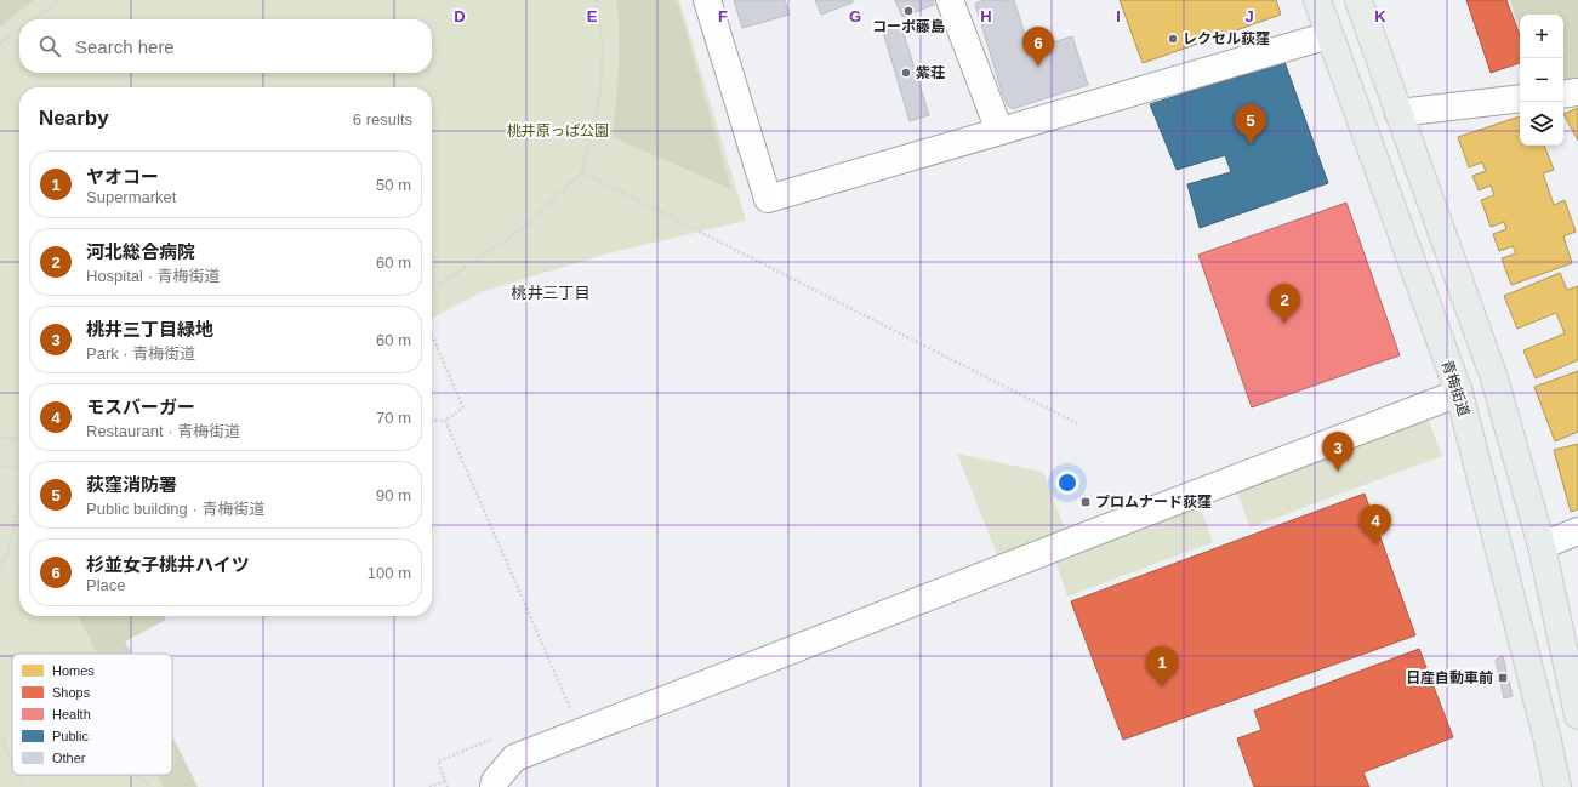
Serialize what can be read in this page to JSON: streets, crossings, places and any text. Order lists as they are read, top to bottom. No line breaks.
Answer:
{"streets":{"main road":["青梅街道"]},"districts":["桃井三丁目"],"parks":["桃井原っぱ公園"],"places":{"other":["コーポ藤島","レクセル荻窪","紫荘"],"transit":["プロムナード荻窪","日産自動車前"]},"legend":["Homes","Shops","Health","Public","Other"],"page":{"map_buttons":["+","−"],"search":"Search here","pins":["6","5","2","3","4","1"],"heading":["Nearby","6 results"],"list":[{"mark":"1","name":"ヤオコー","note":"Supermarket","value":"50 m"},{"mark":"2","name":"河北総合病院","note":"Hospital · 青梅街道","value":"60 m"},{"mark":"3","name":"桃井三丁目緑地","note":"Park · 青梅街道","value":"60 m"},{"mark":"4","name":"モスバーガー","note":"Restaurant · 青梅街道","value":"70 m"},{"mark":"5","name":"荻窪消防署","note":"Public building · 青梅街道","value":"90 m"},{"mark":"6","name":"杉並女子桃井ハイツ","note":"Place","value":"100 m"}]},"grid":{"columns":["D","E","F","G","H","I","J","K"]}}
